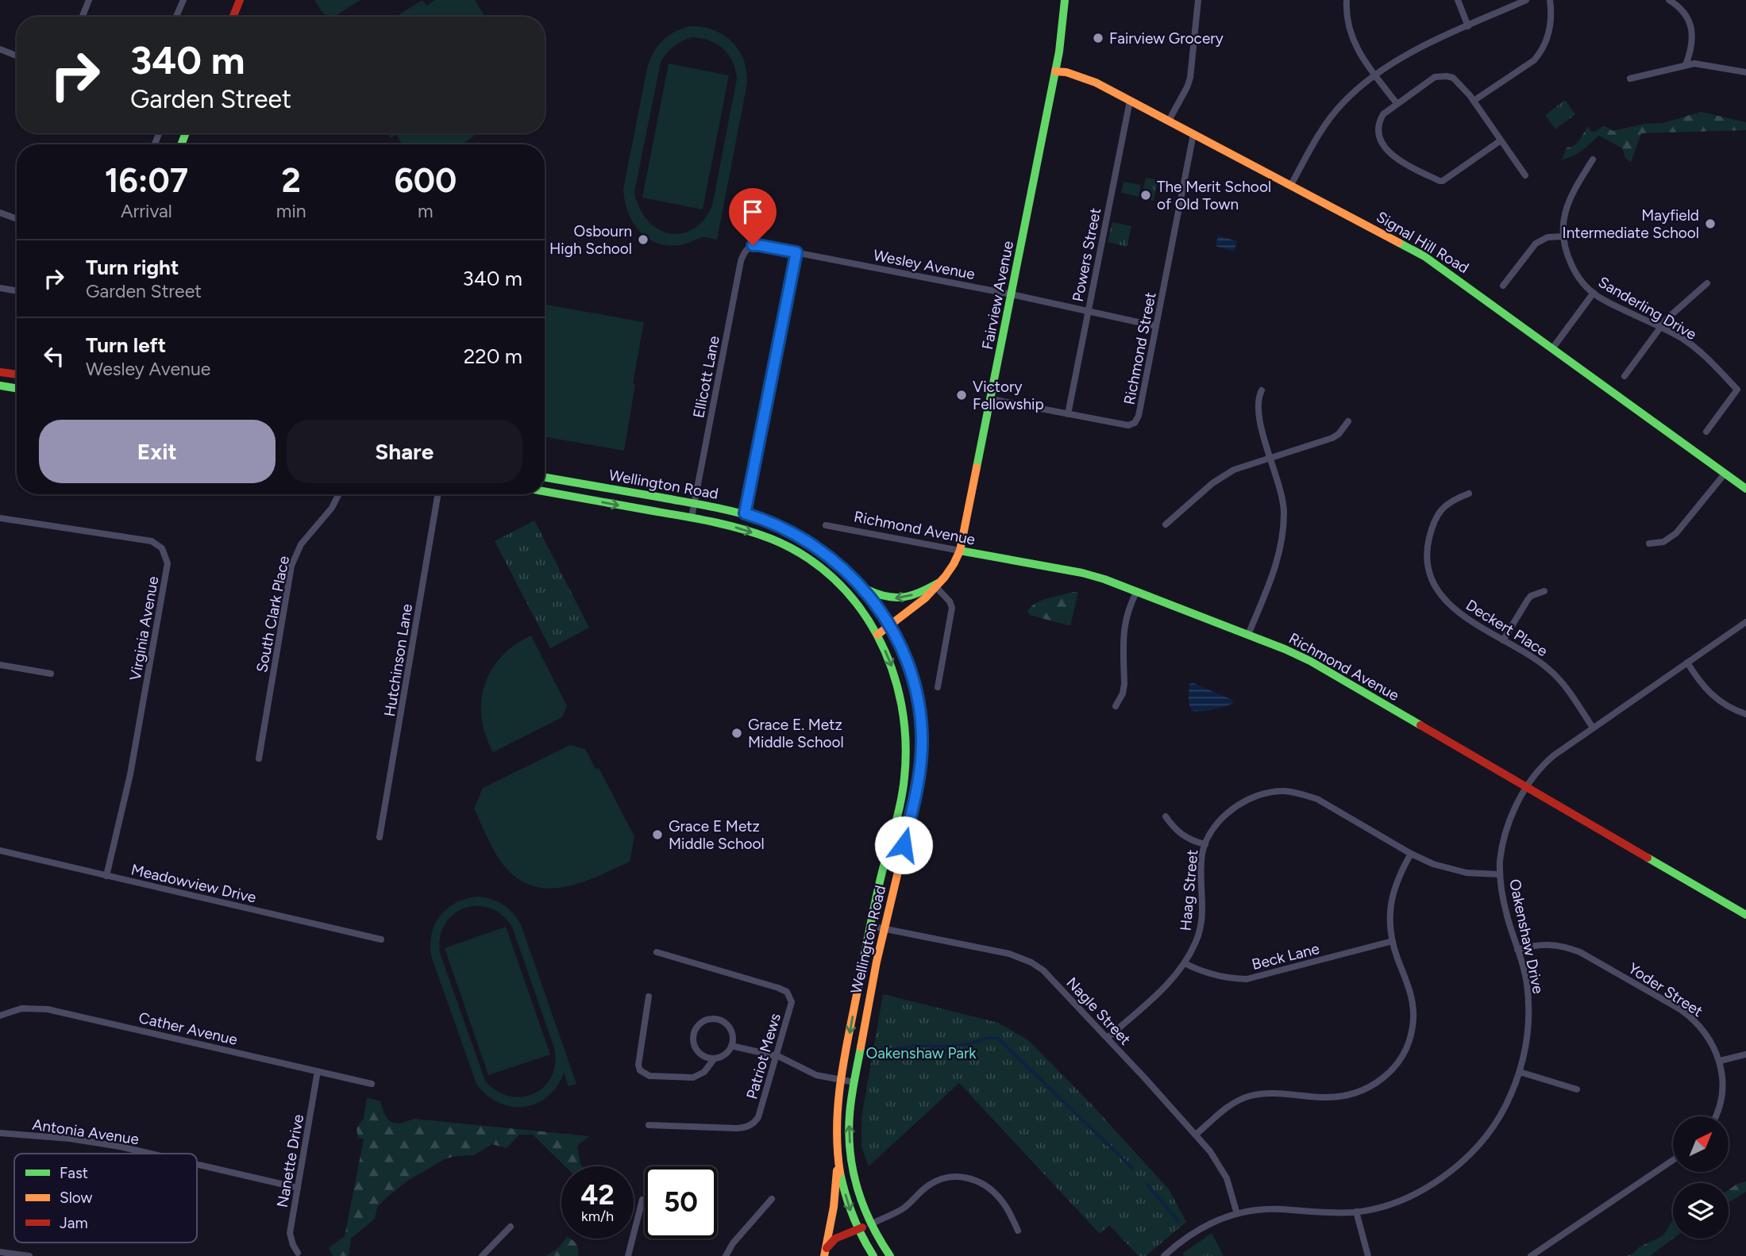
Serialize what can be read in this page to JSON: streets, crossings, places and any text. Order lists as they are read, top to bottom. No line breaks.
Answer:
{"streets":{"main road":["Signal Hill Road","Fairview Avenue","Wellington Road","Richmond Avenue"],"street":["Powers Street","Wesley Avenue","Sanderling Drive","Richmond Street","Ellicott Lane","South Clark Place","Deckert Place","Virginia Avenue","Hutchinson Lane","Meadowview Drive","Haag Street","Oakenshaw Drive","Beck Lane","Yoder Street","Nagle Street","Cather Avenue","Patriot Mews","Antonia Avenue","Nanette Drive"]},"crossings":[["Signal Hill Road","Powers Street"],["Signal Hill Road","Fairview Avenue"],["Signal Hill Road","Richmond Street"],["Powers Street","Wesley Avenue"],["Powers Street","Richmond Street"],["Wesley Avenue","Fairview Avenue"],["Wesley Avenue","Richmond Street"],["Wesley Avenue","Ellicott Lane"],["Fairview Avenue","Richmond Street"],["Fairview Avenue","Wellington Road"],["Fairview Avenue","Richmond Avenue"],["Ellicott Lane","Wellington Road"],["Wellington Road","Nagle Street"],["Richmond Avenue","Oakenshaw Drive"],["Deckert Place","Oakenshaw Drive"],["Virginia Avenue","Meadowview Drive"],["Haag Street","Oakenshaw Drive"],["Haag Street","Beck Lane"],["Haag Street","Nagle Street"],["Oakenshaw Drive","Yoder Street"],["Oakenshaw Drive","Nagle Street"],["Cather Avenue","Nanette Drive"],["Antonia Avenue","Nanette Drive"]],"parks":["Oakenshaw Park"],"places":["Fairview Grocery","The Merit School of Old Town","Mayfield Intermediate School","Osbourn High School","Victory Fellowship","Grace E. Metz Middle School","Grace E Metz Middle School"],"legend":["Fast","Slow","Jam"],"north":"top right","page":{"turn":["340 m","Garden Street"],"eta":["16:07","Arrival","2","min","600","m"],"list":[{"name":"Turn right","note":"Garden Street","value":"340 m"},{"name":"Turn left","note":"Wesley Avenue","value":"220 m"}],"buttons":["Exit","Share"],"speed":"42 km/h","limit":"50"}}
